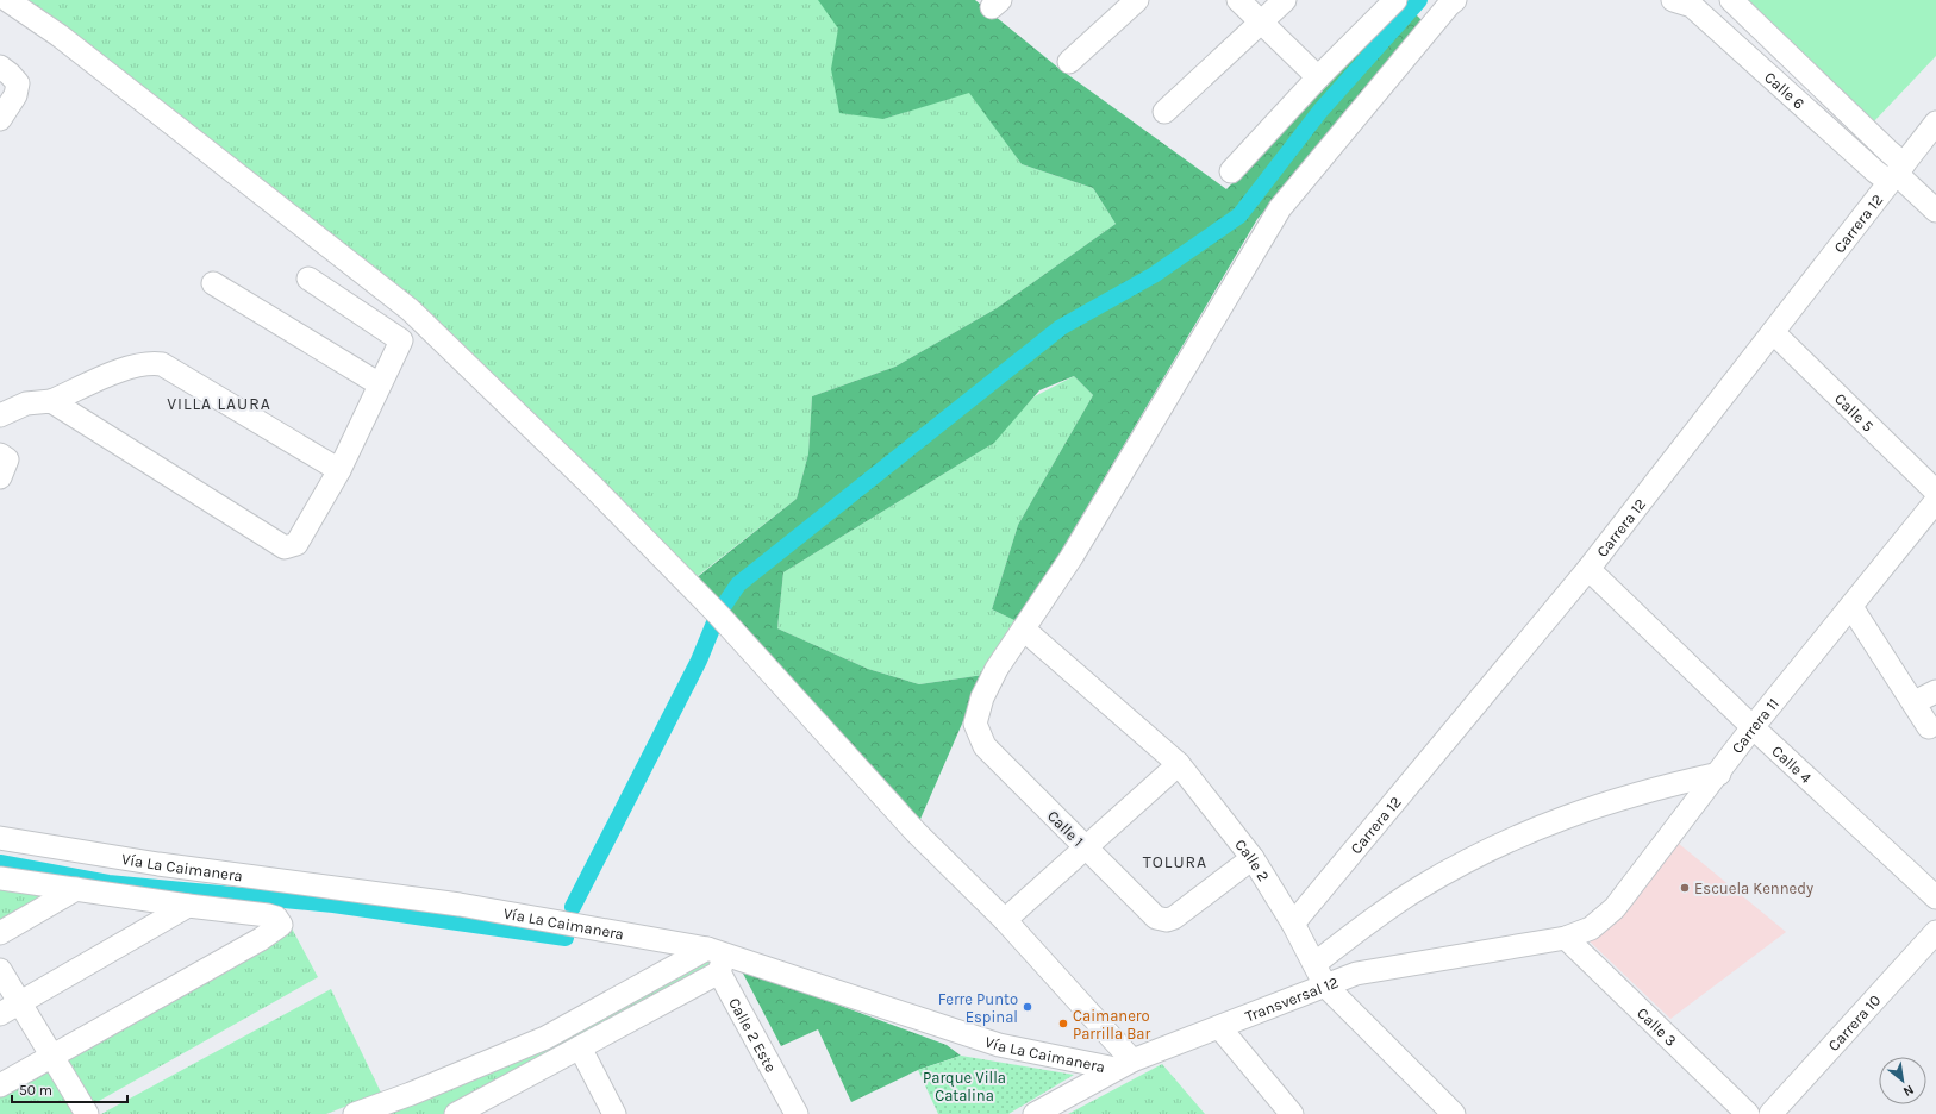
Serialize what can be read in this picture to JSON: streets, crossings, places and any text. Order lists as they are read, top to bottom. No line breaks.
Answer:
{"streets":{"street":["Calle 6","Carrera 12","Calle 5","Carrera 11","Calle 4","Calle 1","Calle 2","Vía La Caimanera","Transversal 12","Carrera 10","Calle 3","Calle 2 Este"]},"crossings":[["Calle 6","Carrera 12"],["Carrera 12","Calle 5"],["Carrera 12","Calle 4"],["Carrera 12","Calle 2"],["Carrera 11","Calle 4"],["Carrera 11","Transversal 12"],["Carrera 11","Calle 3"],["Calle 1","Calle 2"],["Calle 2","Transversal 12"],["Vía La Caimanera","Transversal 12"],["Vía La Caimanera","Calle 2 Este"],["Transversal 12","Calle 3"]],"districts":["VILLA LAURA","TOLURA"],"parks":["Parque Villa Catalina"],"places":["Escuela Kennedy","Ferre Punto Espinal","Caimanero Parrilla Bar"],"scale_bar":"50 m","north":"bottom right"}
